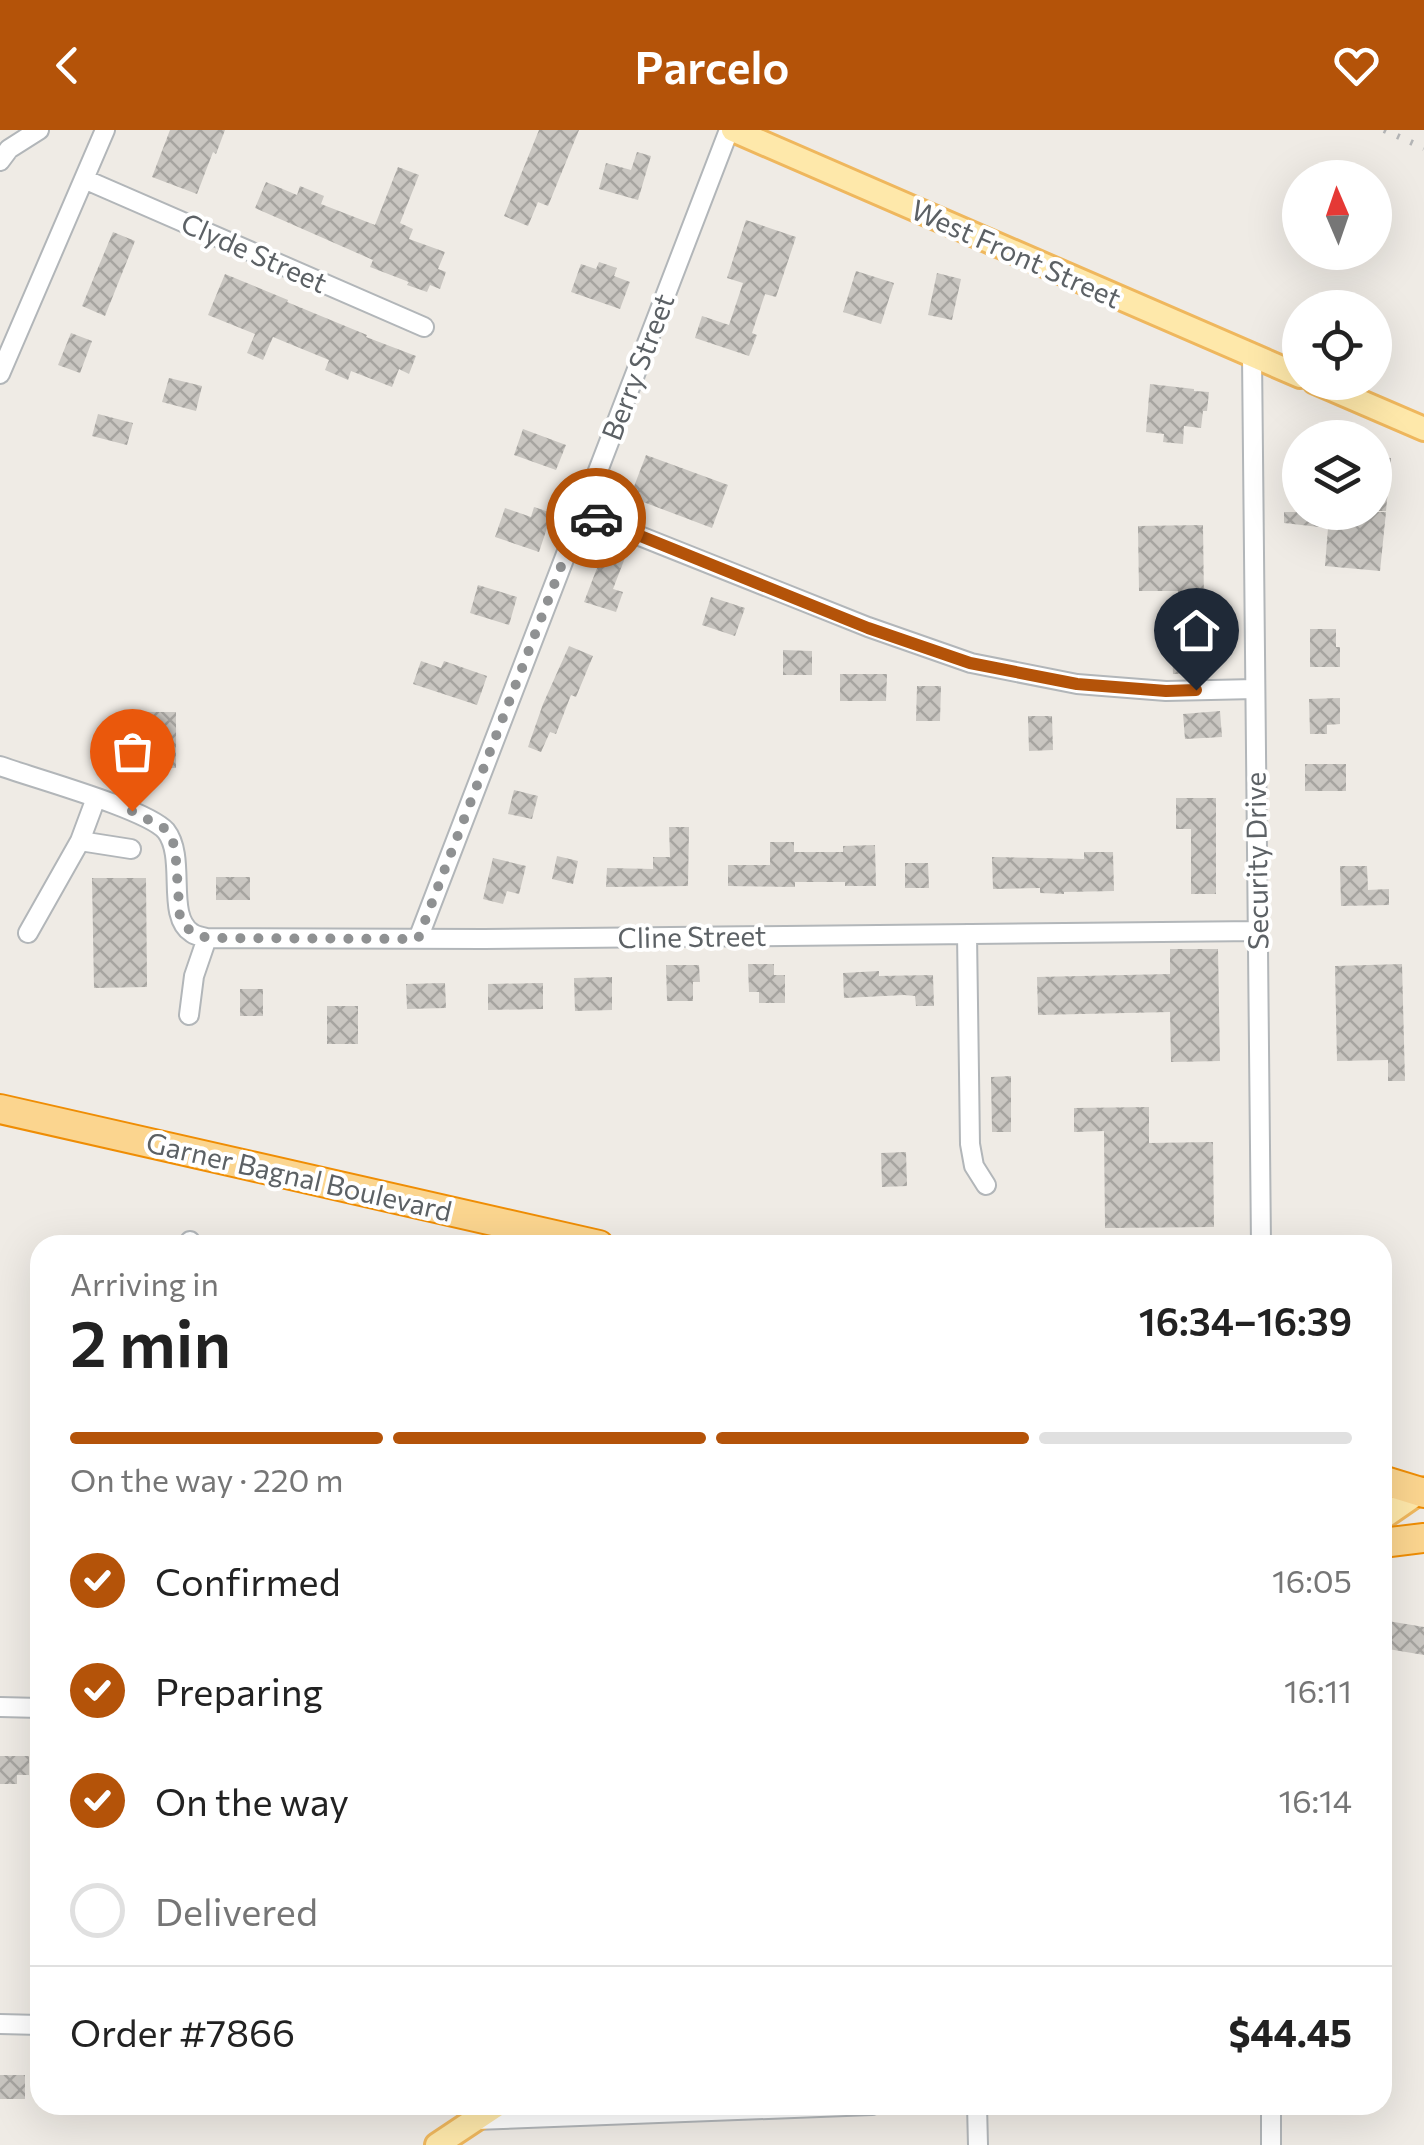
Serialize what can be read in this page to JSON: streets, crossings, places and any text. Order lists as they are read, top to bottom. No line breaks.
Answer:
{"streets":{"highway":["Garner Bagnal Boulevard"],"main road":["West Front Street"],"street":["Clyde Street","Berry Street","Security Drive","Cline Street"]},"crossings":[["West Front Street","Berry Street"],["West Front Street","Security Drive"],["Berry Street","Cline Street"],["Security Drive","Cline Street"]],"north":"top","page":{"header":"Parcelo","heading":["2 min","Arriving in","16:34–16:39"],"panel":["Order #7866","$44.45"],"bar":"On the way · 220 m","list":[["Confirmed","16:05"],["Preparing","16:11"],["On the way","16:14"],"Delivered"]}}
